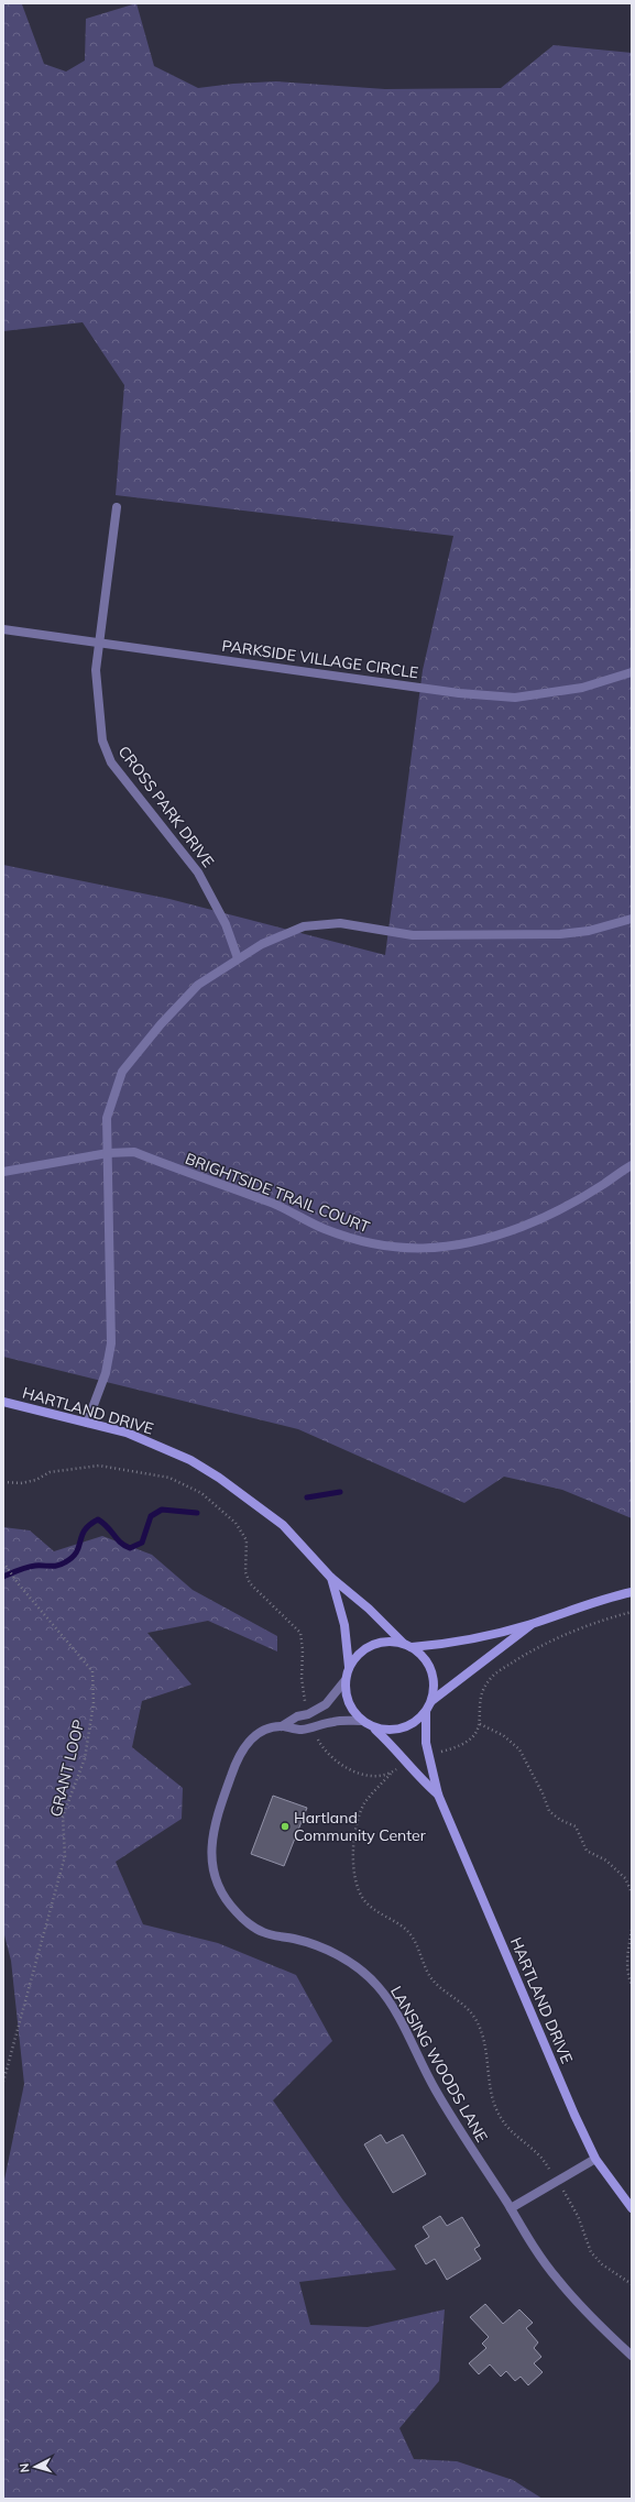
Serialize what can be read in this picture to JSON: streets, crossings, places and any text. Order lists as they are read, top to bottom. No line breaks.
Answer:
{"streets":{"main road":["HARTLAND DRIVE"],"street":["PARKSIDE VILLAGE CIRCLE","CROSS PARK DRIVE","BRIGHTSIDE TRAIL COURT","LANSING WOODS LANE"],"path":["GRANT LOOP"]},"crossings":[["PARKSIDE VILLAGE CIRCLE","CROSS PARK DRIVE"],["HARTLAND DRIVE","LANSING WOODS LANE"]],"places":["Hartland Community Center"],"north":"left"}
